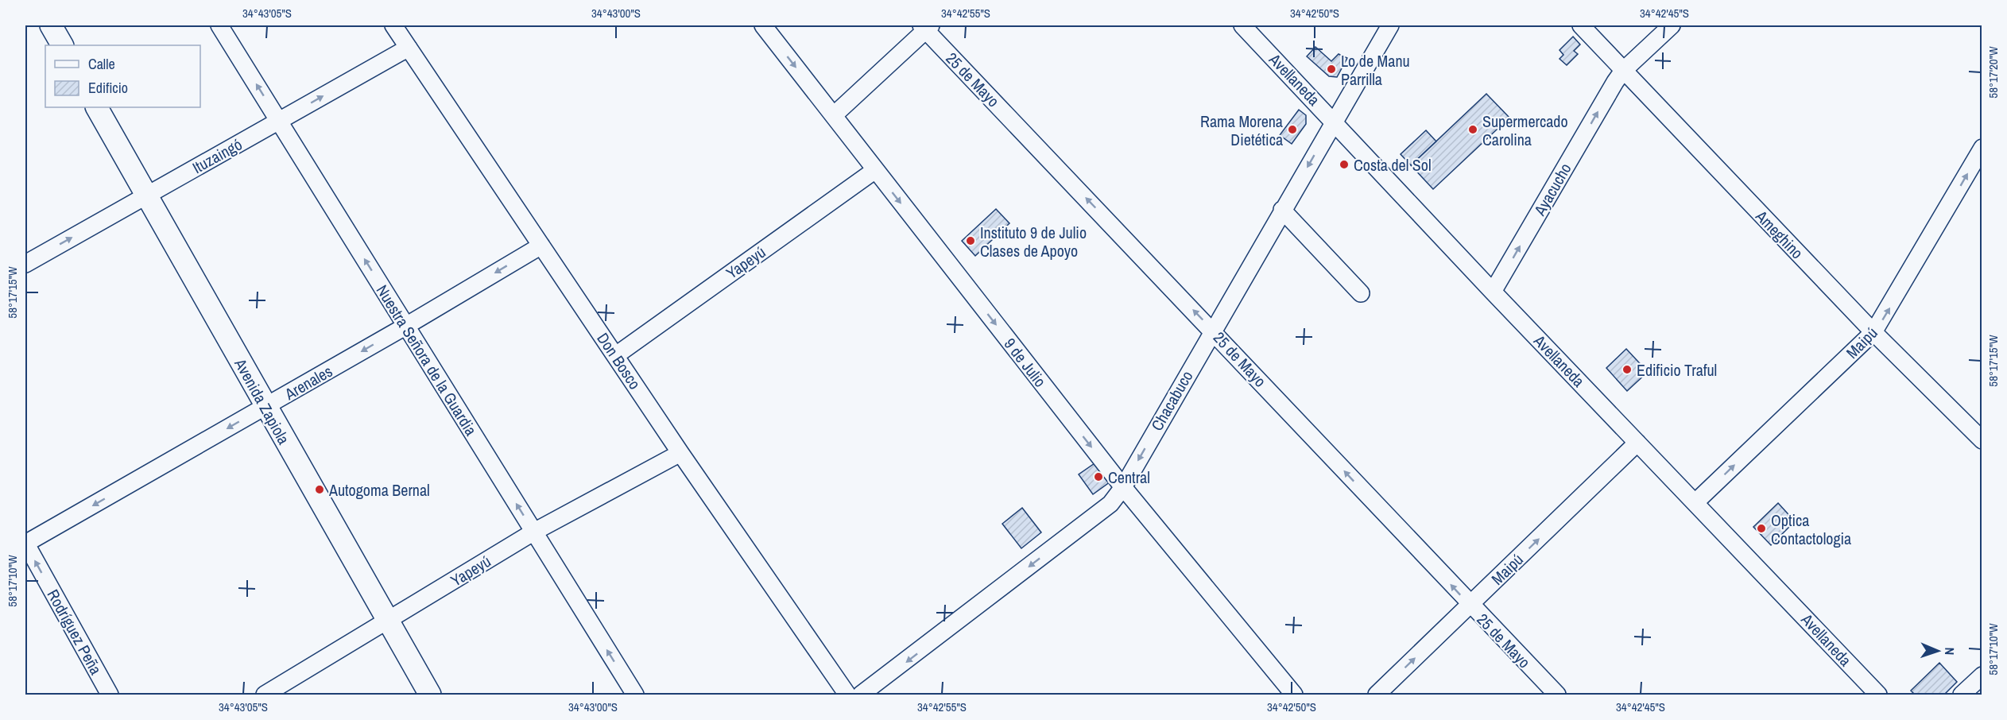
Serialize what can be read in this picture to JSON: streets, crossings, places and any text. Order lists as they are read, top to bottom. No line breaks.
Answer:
{"streets":{"main road":["Avenida Zapiola"],"street":["25 de Mayo","Avellaneda","Ituzaingó","Ayacucho","Ameghino","Yapeyú","Maipú","Nuestra Señora de la Guardia","Don Bosco","9 de Julio","Arenales","Chacabuco","Rodríguez Peña"]},"crossings":[["25 de Mayo","Maipú"],["25 de Mayo","Chacabuco"],["Avellaneda","Ayacucho"],["Avellaneda","Maipú"],["Avellaneda","Chacabuco"],["Ituzaingó","Nuestra Señora de la Guardia"],["Ituzaingó","Don Bosco"],["Ituzaingó","Avenida Zapiola"],["Ayacucho","Ameghino"],["Ameghino","Maipú"],["Yapeyú","Nuestra Señora de la Guardia"],["Yapeyú","Don Bosco"],["Yapeyú","9 de Julio"],["Yapeyú","Avenida Zapiola"],["Nuestra Señora de la Guardia","Arenales"],["Don Bosco","Arenales"],["9 de Julio","Chacabuco"],["Arenales","Avenida Zapiola"],["Arenales","Rodríguez Peña"]],"one_way":["25 de Mayo","Ituzaingó","Ayacucho","Maipú","Nuestra Señora de la Guardia","9 de Julio","Arenales","Chacabuco","Rodríguez Peña"],"places":["Lo de Manu Parrilla","Rama Morena Dietética","Supermercado Carolina","Costa del Sol","Instituto 9 de Julio Clases de Apoyo","Edificio Traful","Central","Autogoma Bernal","Optica Contactologia"],"legend":["Calle","Edificio"],"north":"right","coordinates":["34°43'05\"S","34°43'00\"S","34°42'55\"S","34°42'50\"S","34°42'45\"S","58°17'20\"W","58°17'15\"W","58°17'10\"W"]}
